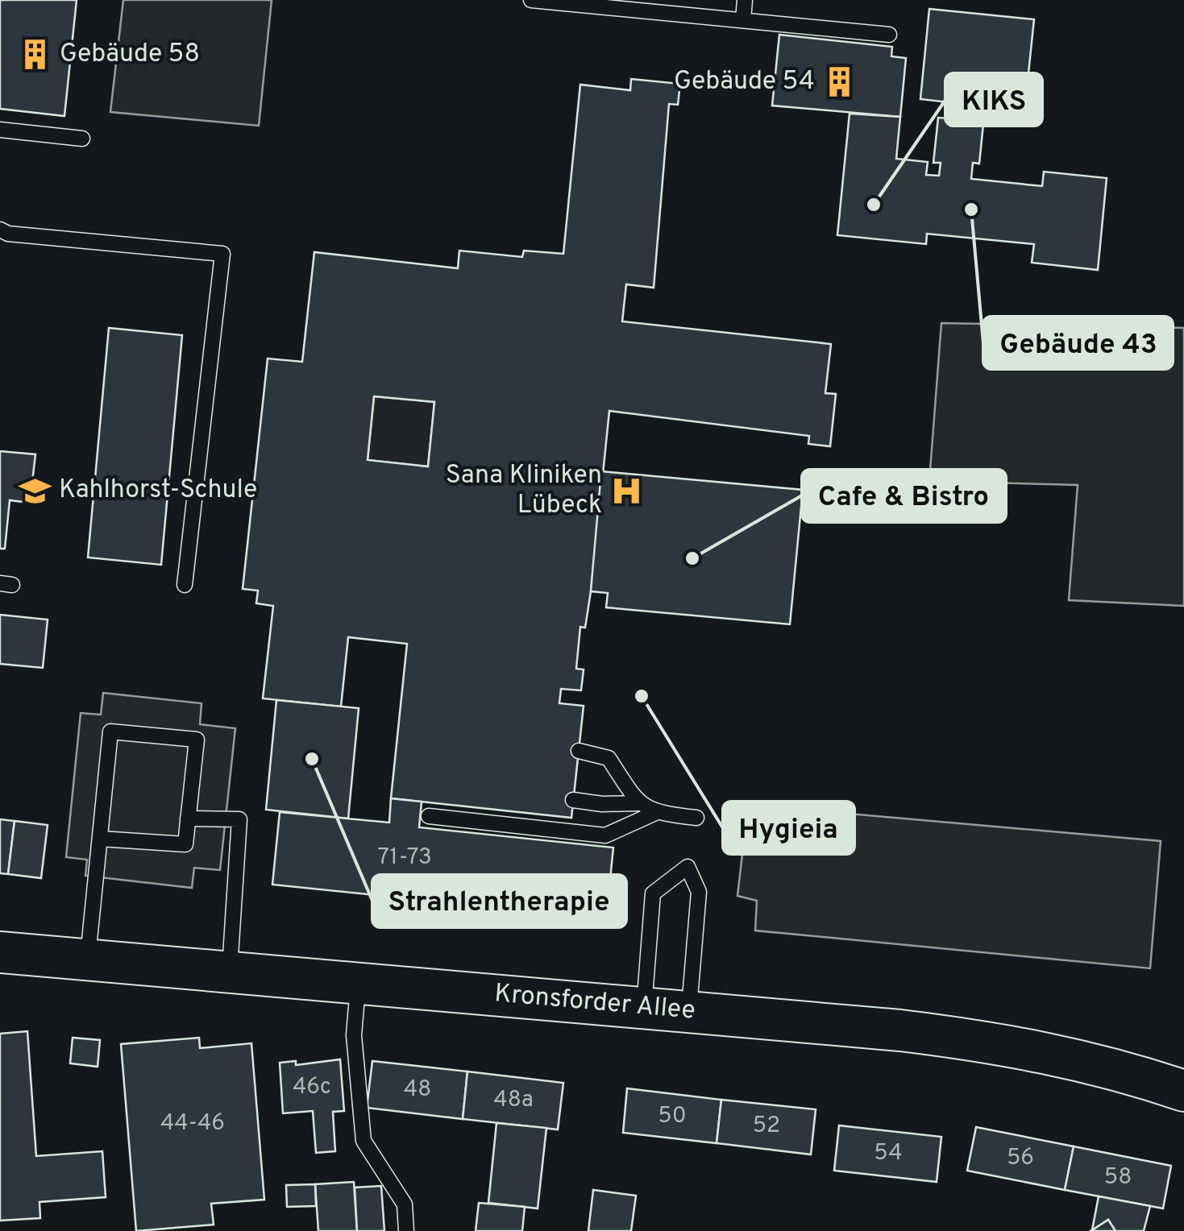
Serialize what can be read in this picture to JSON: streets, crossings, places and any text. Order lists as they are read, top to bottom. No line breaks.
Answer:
{"streets":{"main road":["Kronsforder Allee"]},"places":{"building":["Gebäude 58","Gebäude 54"],"other":["KIKS","Gebäude 43","Cafe & Bistro","Hygieia","Strahlentherapie"],"school or university":["Kahlhorst-Schule"],"hospital":["Sana Kliniken Lübeck"]},"house_numbers":["71-73","46c","48","48a","50","44-46","52","54","56","58"]}
